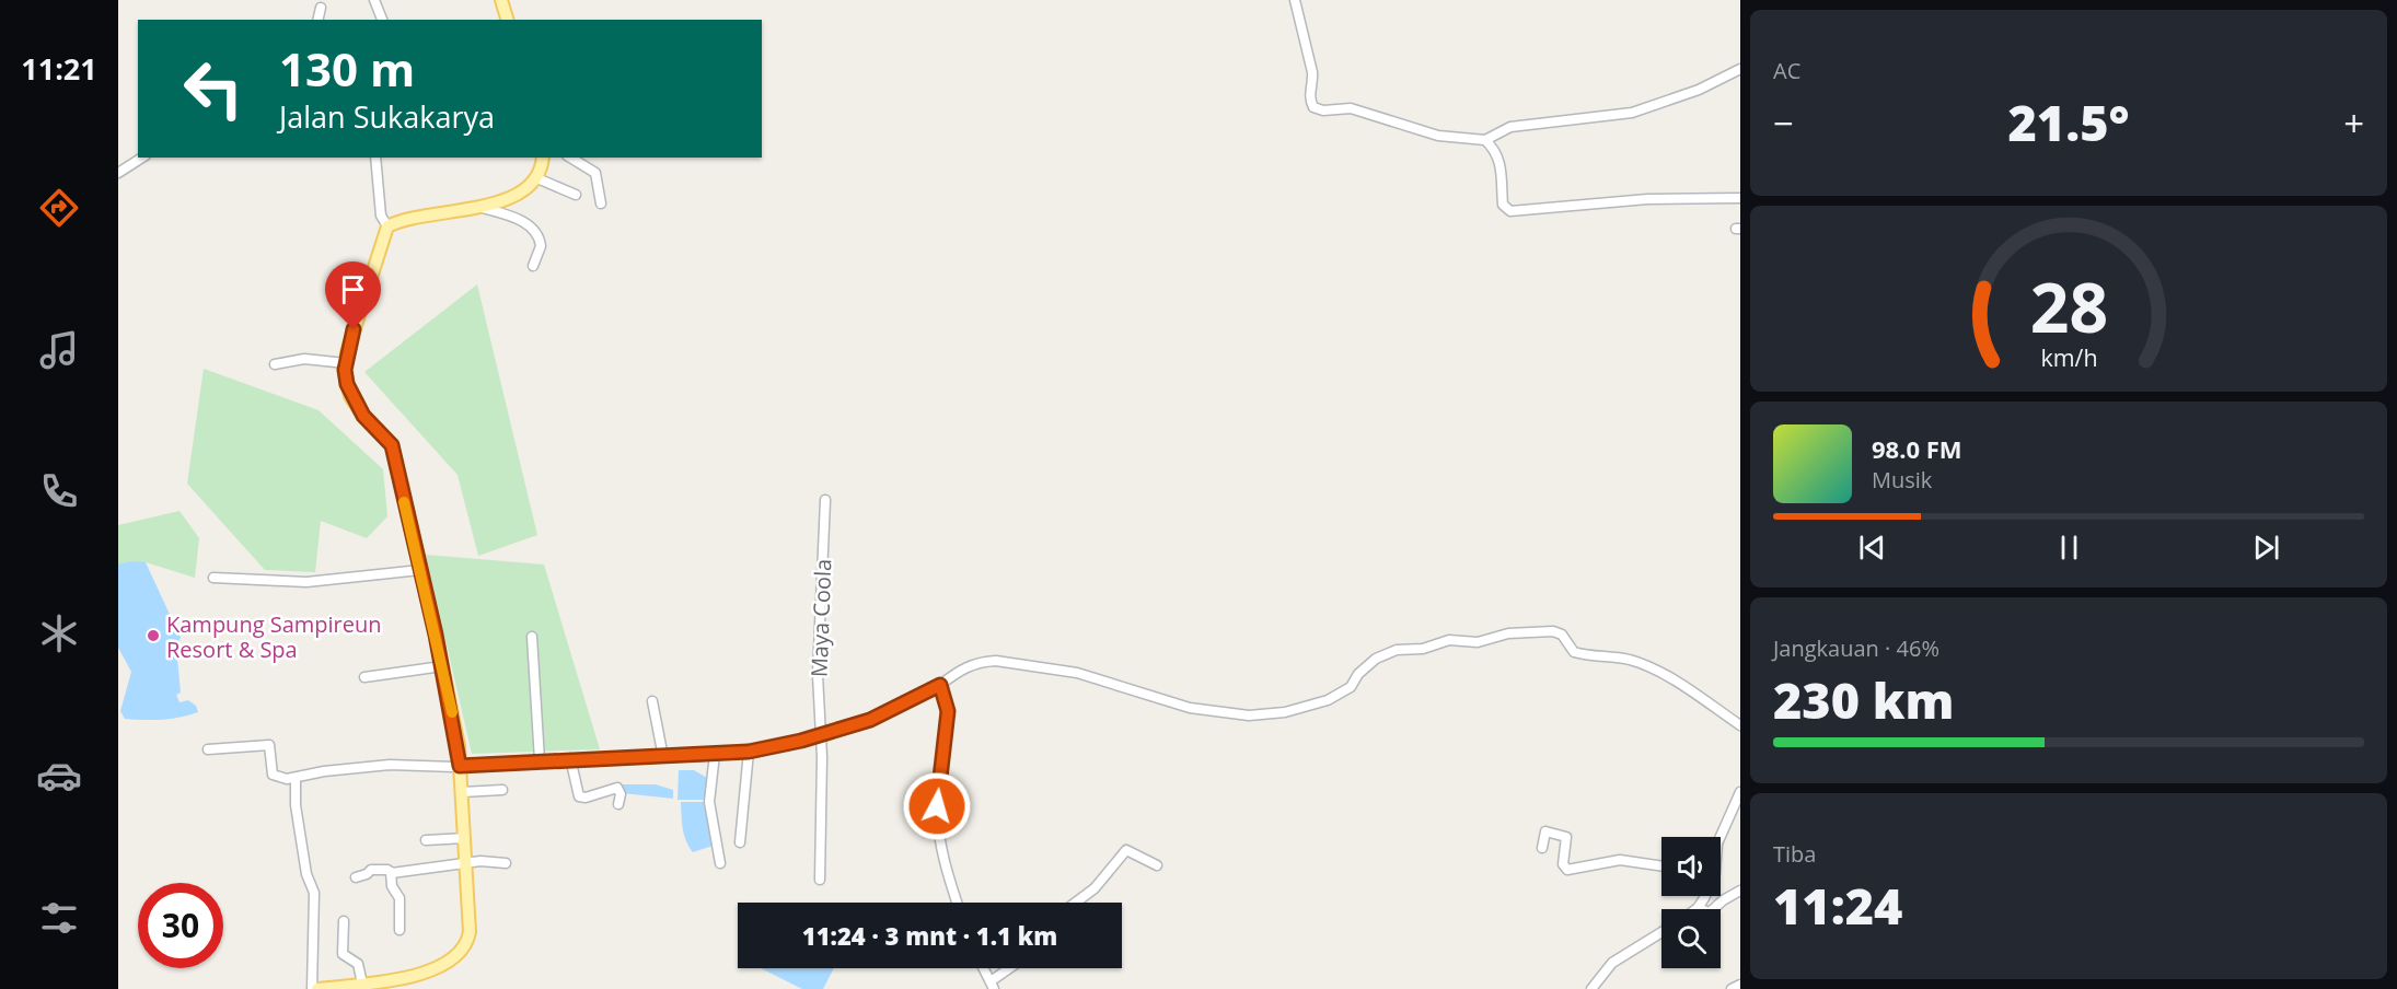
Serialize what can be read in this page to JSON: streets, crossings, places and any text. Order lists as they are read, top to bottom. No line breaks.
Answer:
{"streets":{"street":["Maya Coola"]},"places":["Kampung Sampireun Resort & Spa"],"page":{"tabs":"11:21","tile":["AC",["Jangkauan · 46%","230 km"],["Tiba","11:24"]],"turn":["130 m","Jalan Sukakarya"],"heat":["−","21.5°","+"],"song":["98.0 FM","Musik"],"limit":"30","trip":"11:24 · 3 mnt · 1.1 km","gauge":["28","km/h"]}}
